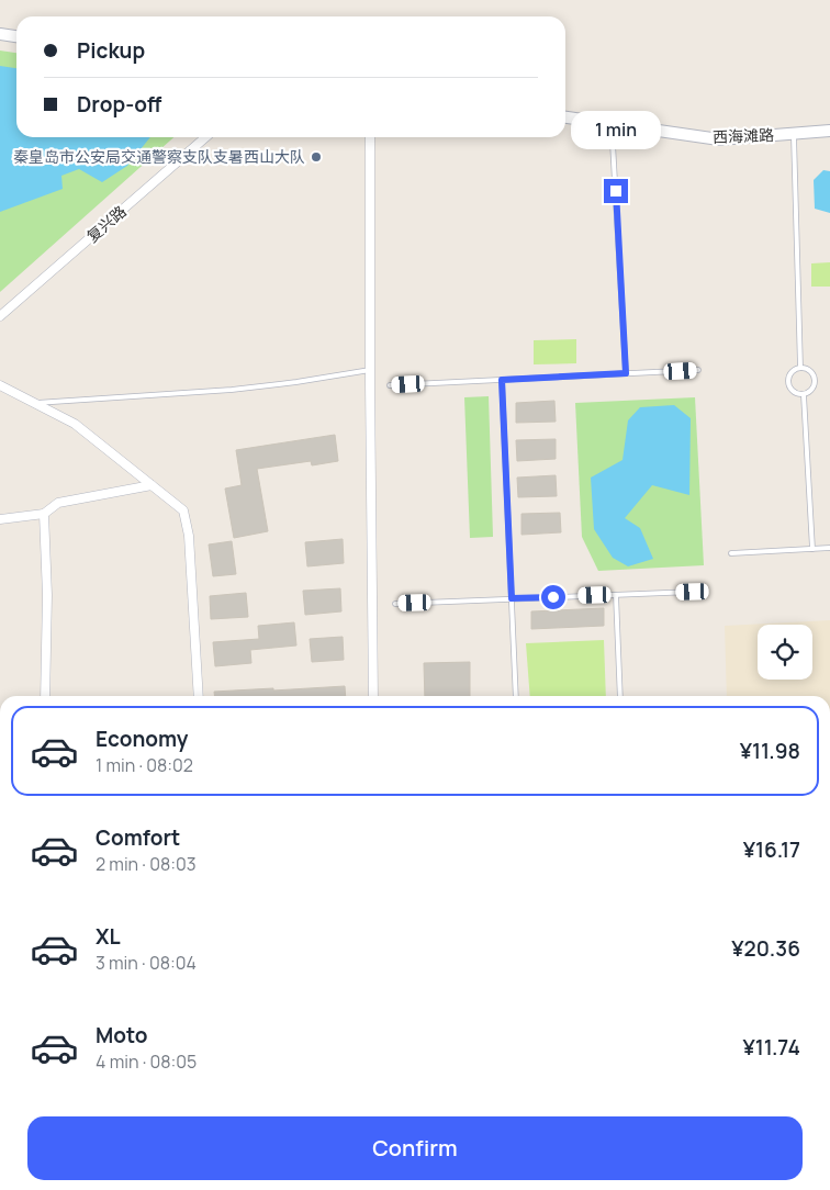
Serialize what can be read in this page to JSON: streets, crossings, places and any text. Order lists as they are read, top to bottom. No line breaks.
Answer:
{"streets":{"main road":["西海滩路"],"street":["复兴路"]},"places":["秦皇岛市公安局交通警察支队支暑西山大队"],"page":{"banner":["Pickup","Drop-off"],"bubble":"1 min","list":[{"name":"Economy","note":"1 min · 08:02","value":"¥11.98"},{"name":"Comfort","note":"2 min · 08:03","value":"¥16.17"},{"name":"XL","note":"3 min · 08:04","value":"¥20.36"},{"name":"Moto","note":"4 min · 08:05","value":"¥11.74"}],"buttons":"Confirm"}}
